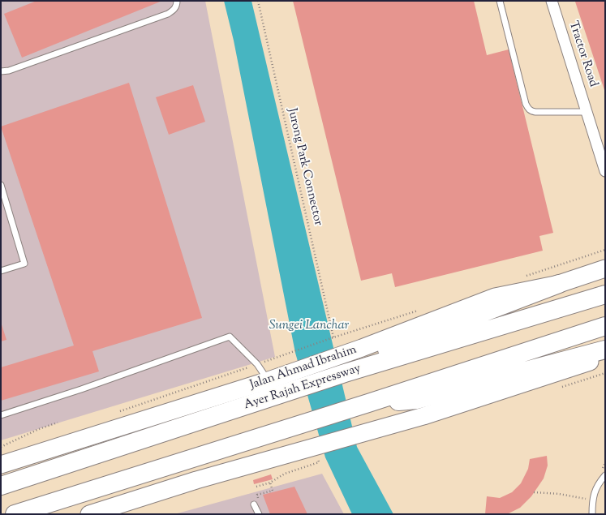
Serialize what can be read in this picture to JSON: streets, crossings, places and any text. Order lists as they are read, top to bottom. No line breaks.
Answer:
{"streets":{"highway":["Ayer Rajah Expressway"],"main road":["Jalan Ahmad Ibrahim"],"street":["Tractor Road"],"path":["Jurong Park Connector"]},"water":["Sungei Lanchar"]}
